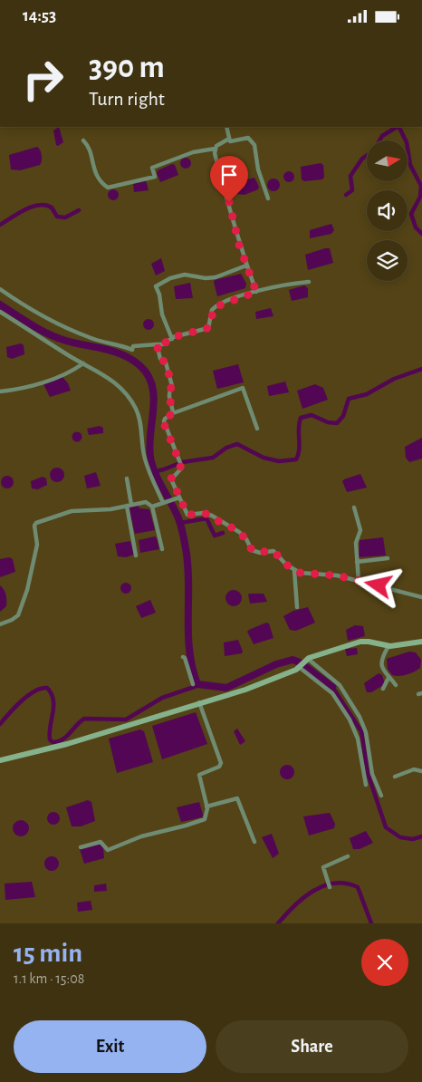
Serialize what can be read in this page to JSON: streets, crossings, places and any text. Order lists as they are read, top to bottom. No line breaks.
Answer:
{"north":"right","page":{"status":"14:53","turn":["390 m","Turn right"],"heading":["15 min","1.1 km · 15:08"],"buttons":["Exit","Share"]}}
